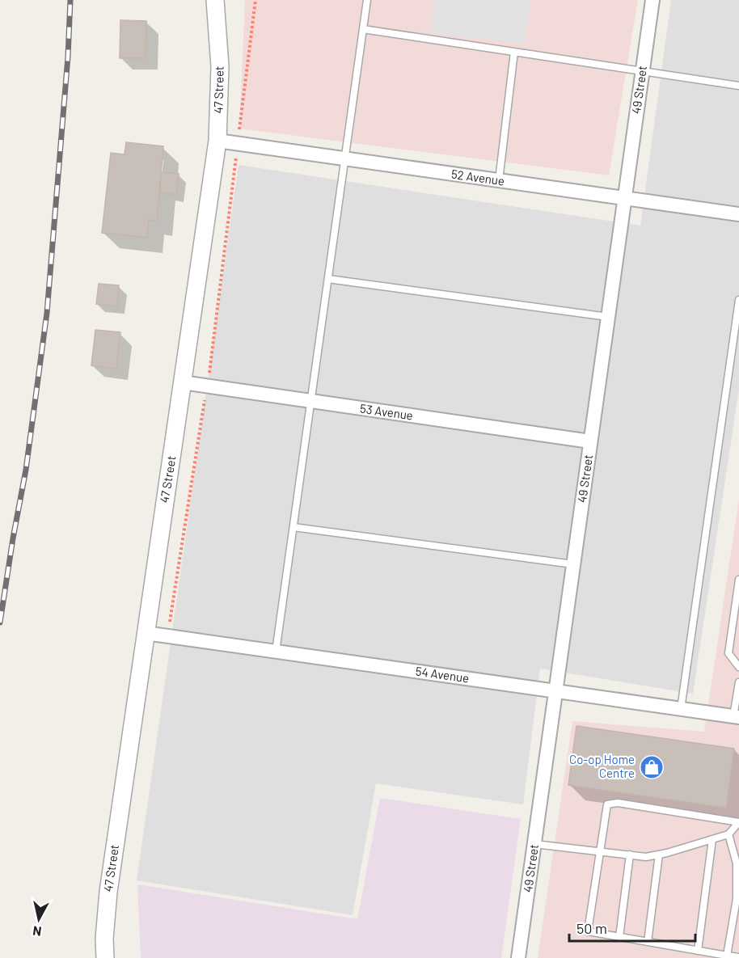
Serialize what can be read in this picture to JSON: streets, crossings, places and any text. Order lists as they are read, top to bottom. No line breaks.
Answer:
{"streets":{"street":["47 Street","49 Street","52 Avenue","53 Avenue","54 Avenue"]},"crossings":[["47 Street","52 Avenue"],["47 Street","53 Avenue"],["47 Street","54 Avenue"],["49 Street","52 Avenue"],["49 Street","53 Avenue"],["49 Street","54 Avenue"]],"places":{"shop":["Co-op Home Centre"]},"scale_bar":"50 m","north":"bottom"}
